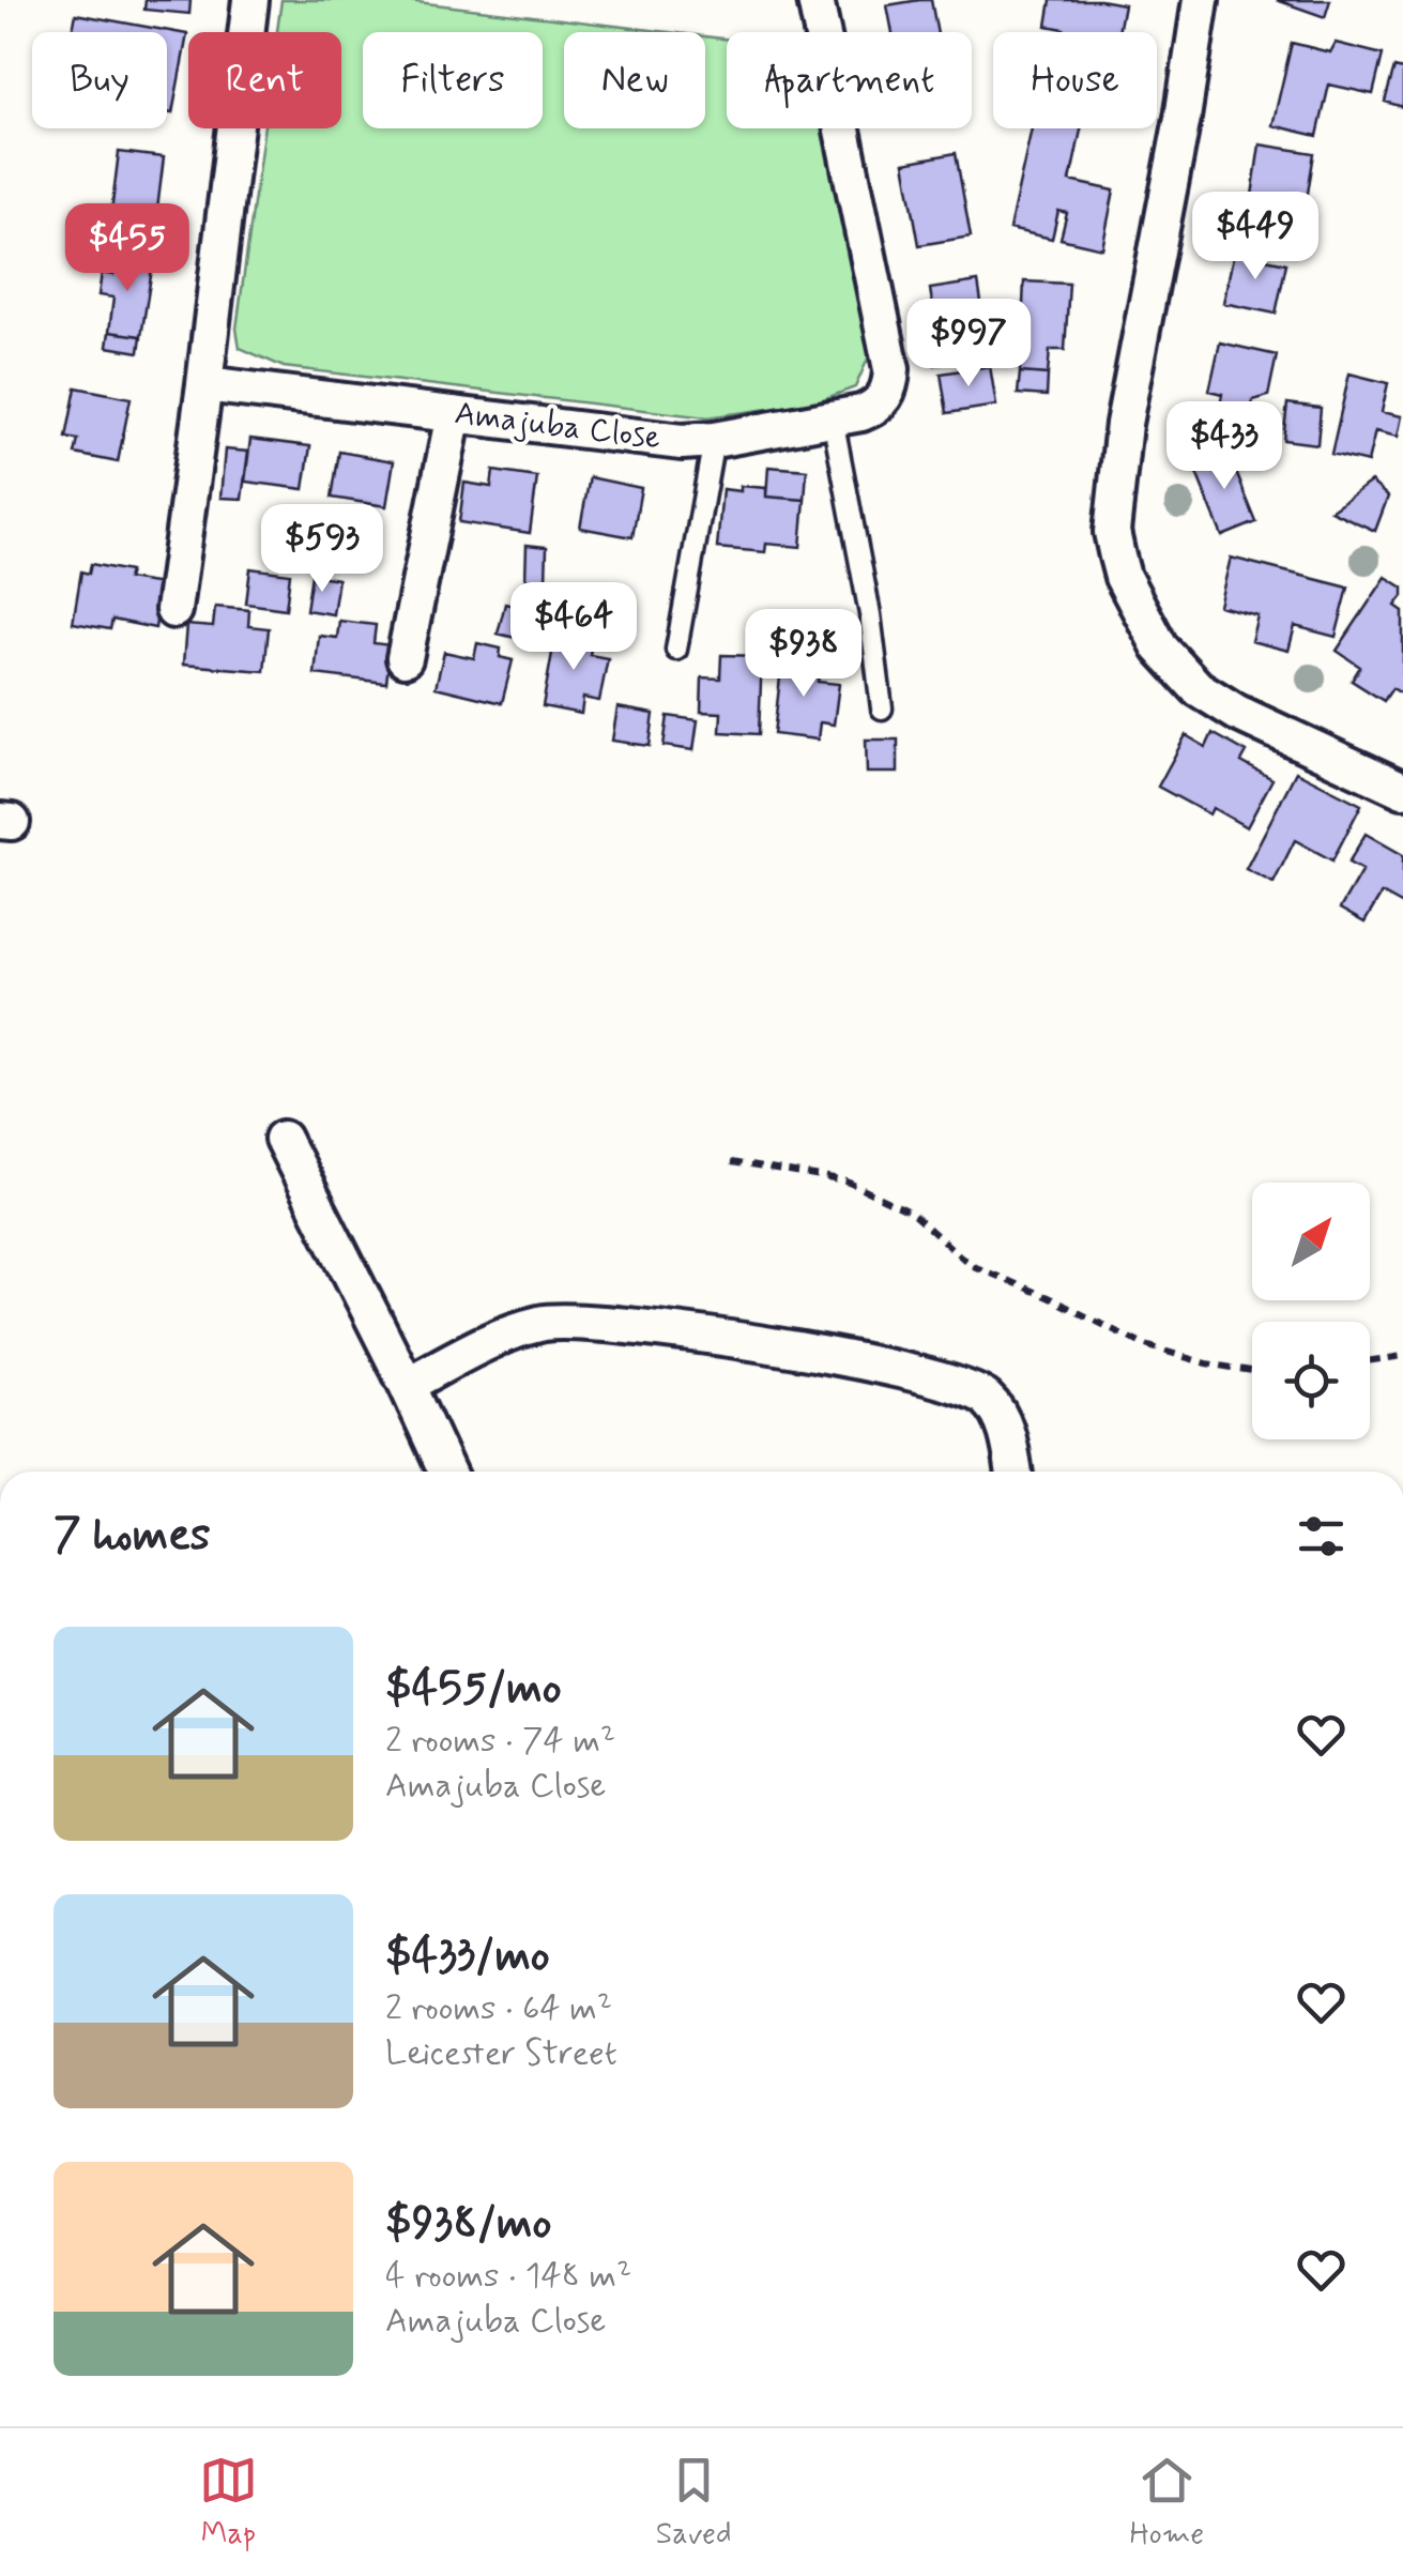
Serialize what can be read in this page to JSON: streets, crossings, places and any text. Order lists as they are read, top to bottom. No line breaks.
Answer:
{"streets":{"street":["Amajuba Close"]},"north":"top right","page":{"chip":["Buy","Rent","Filters","New","Apartment","House"],"price":["$449","$455","$997","$433","$593","$464","$938"],"heading":"7 homes","list":[{"name":"$455/mo","note":"2 rooms · 74 m² · Amajuba Close"},{"name":"$433/mo","note":"2 rooms · 64 m² · Leicester Street"},{"name":"$938/mo","note":"4 rooms · 148 m² · Amajuba Close"}],"tabs":["Map","Saved","Home"]}}
